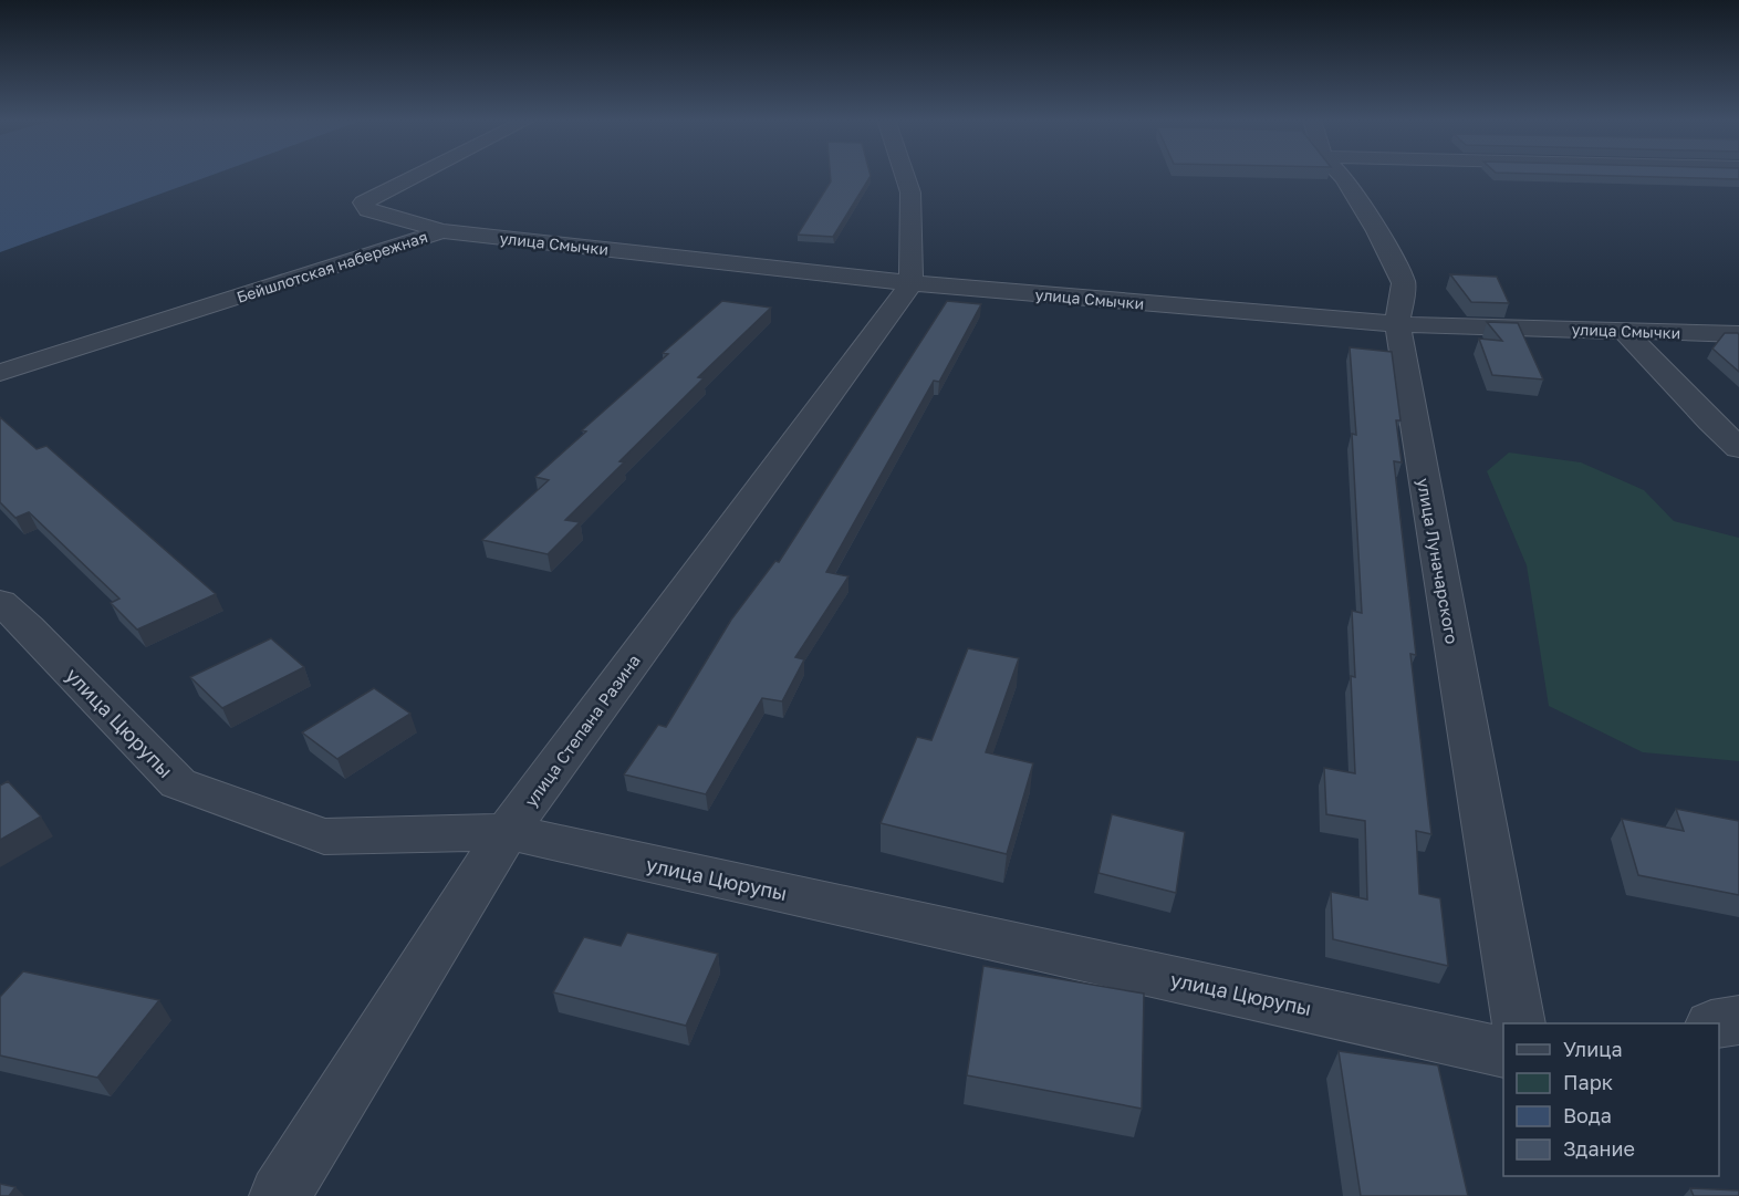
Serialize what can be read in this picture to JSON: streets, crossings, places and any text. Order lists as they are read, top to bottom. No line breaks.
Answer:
{"streets":{"street":["улица Смычки","Бейшлотская набережная","улица Луначарского","улица Цюрупы","улица Степана Разина"]},"crossings":[["улица Смычки","Бейшлотская набережная"],["улица Смычки","улица Луначарского"],["улица Смычки","улица Степана Разина"],["улица Цюрупы","улица Степана Разина"]],"legend":["Улица","Парк","Вода","Здание"]}
